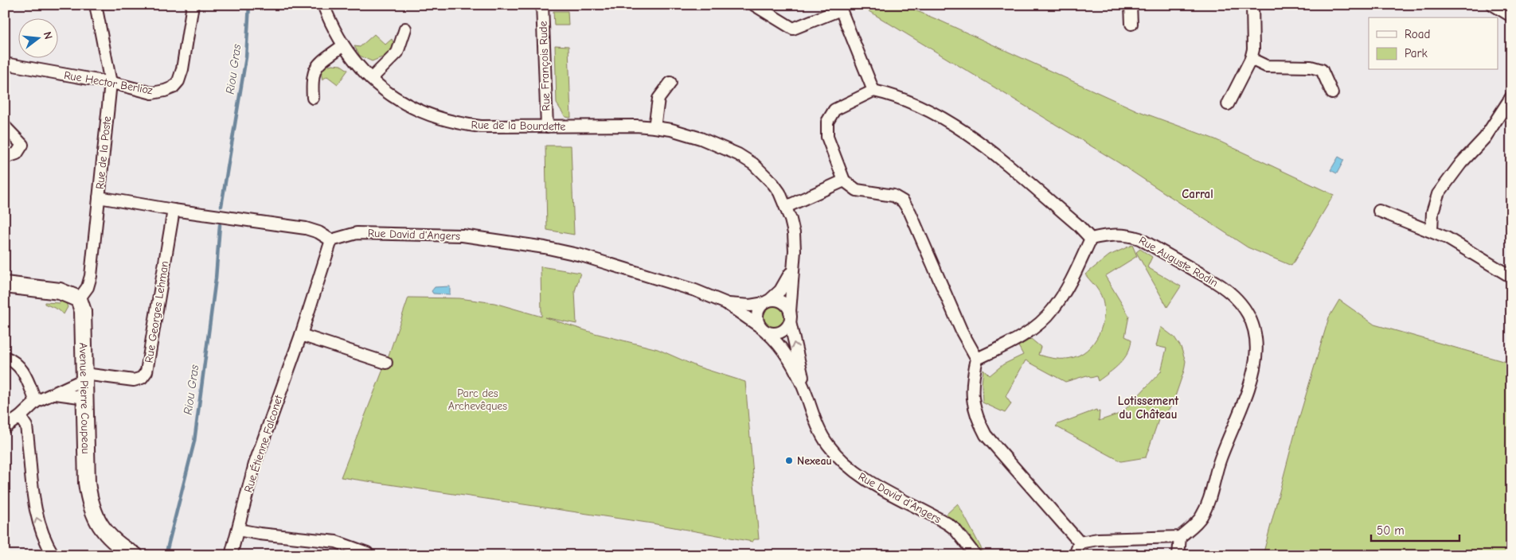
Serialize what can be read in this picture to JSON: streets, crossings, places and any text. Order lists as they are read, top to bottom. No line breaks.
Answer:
{"streets":{"street":["Rue François Rude","Rue Hector Berlioz","Rue de la Bourdette","Rue de la Poste","Rue David d'Angers","Rue Auguste Rodin","Rue Georges Lehman","Avenue Pierre Coupeau","Rue Étienne Falconet"]},"crossings":[["Rue François Rude","Rue de la Bourdette"],["Rue Hector Berlioz","Rue de la Poste"],["Rue de la Bourdette","Rue David d'Angers"],["Rue de la Poste","Avenue Pierre Coupeau"],["Rue David d'Angers","Rue Étienne Falconet"],["Rue Georges Lehman","Avenue Pierre Coupeau"]],"districts":["Carral","Lotissement du Château"],"water":["Riou Gras"],"parks":["Parc des Archevêques"],"places":["Nexeau"],"legend":["Road","Park"],"scale_bar":"50 m","north":"right"}
